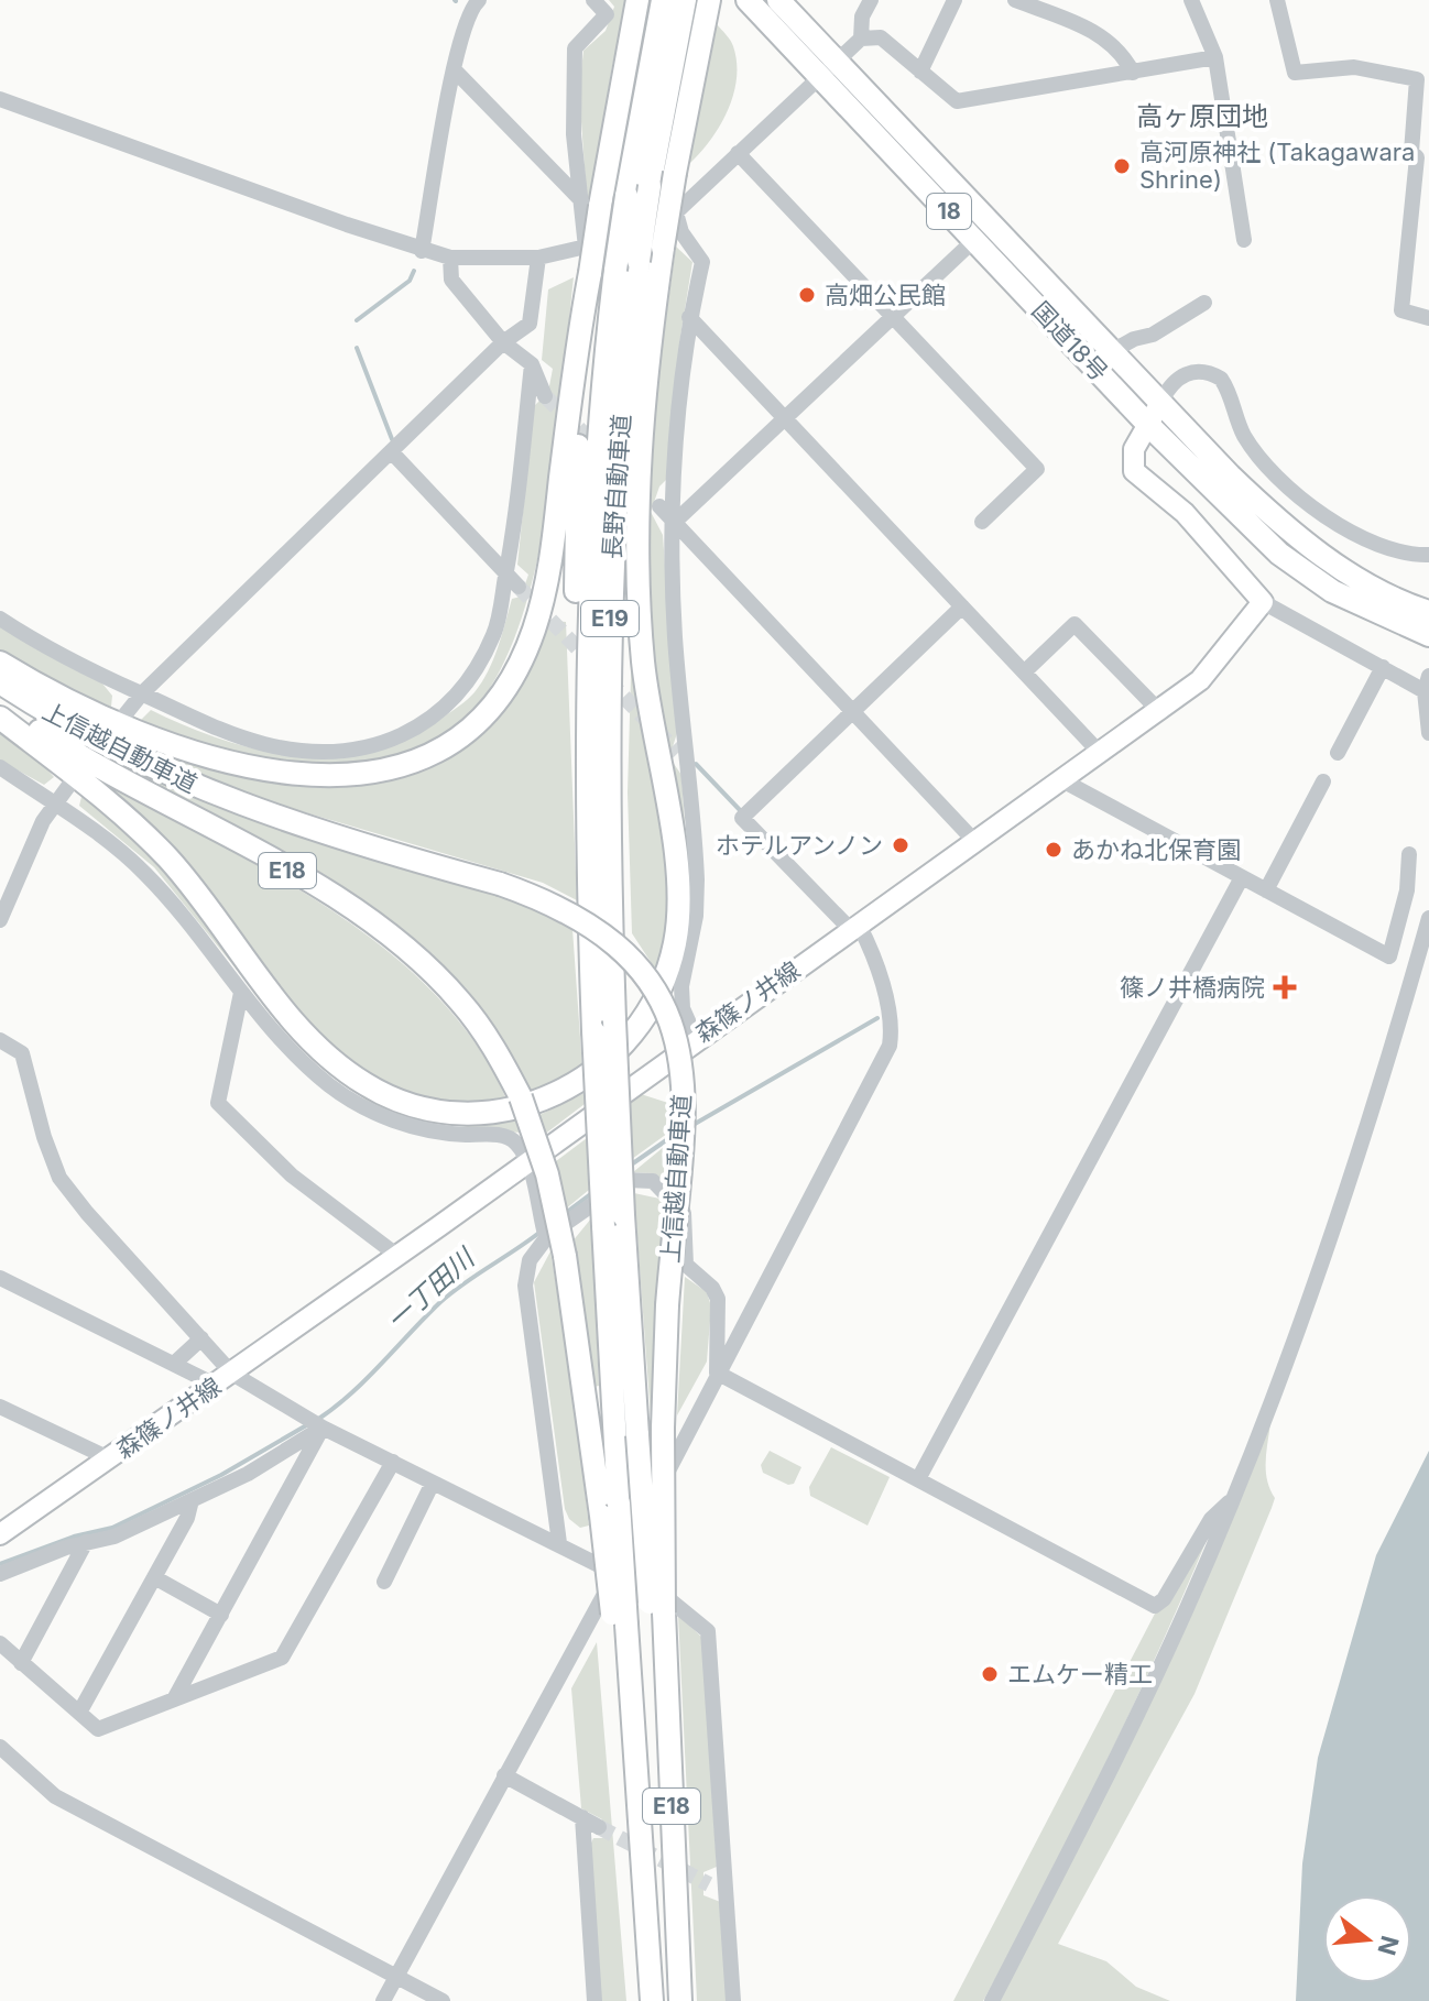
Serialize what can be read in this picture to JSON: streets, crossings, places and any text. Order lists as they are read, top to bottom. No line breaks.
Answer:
{"streets":{"highway":["18","国道18号","長野自動車道","E19","上信越自動車道","E18"],"main road":["森篠ノ井線"]},"crossings":[["長野自動車道","上信越自動車道"]],"districts":["高ヶ原団地"],"water":["一丁田川"],"places":{"other":["高河原神社 (Takagawara Shrine)","高畑公民館","ホテルアンノン","あかね北保育園","エムケー精工"],"health":["篠ノ井橋病院"]},"north":"right"}
